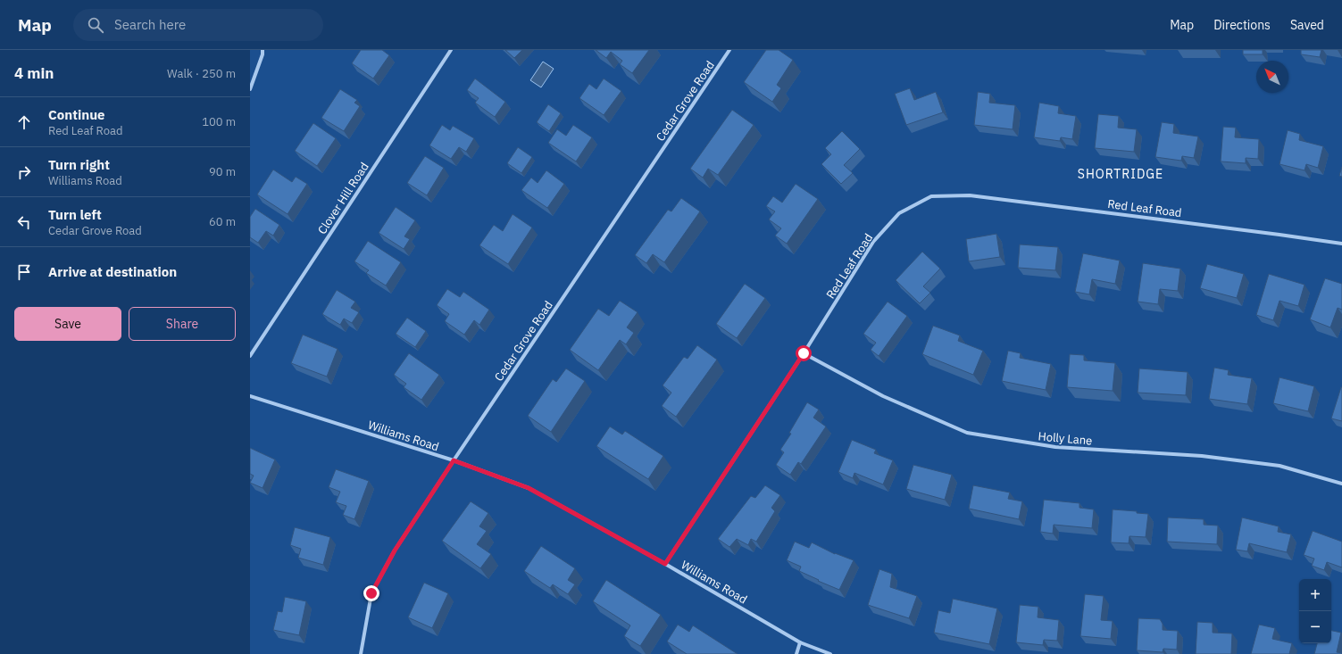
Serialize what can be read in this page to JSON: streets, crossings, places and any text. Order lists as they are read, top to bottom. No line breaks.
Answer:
{"streets":{"street":["Cedar Grove Road","Clover Hill Road","Red Leaf Road","Williams Road","Holly Lane"]},"crossings":[["Cedar Grove Road","Williams Road"],["Red Leaf Road","Williams Road"],["Red Leaf Road","Holly Lane"]],"districts":["SHORTRIDGE"],"north":"top left","page":{"header":"Map","search":"Search here","nav":["Map","Directions","Saved"],"heading":["4 min","Walk · 250 m"],"list":[["Continue","Red Leaf Road","100 m"],["Turn right","Williams Road","90 m"],["Turn left","Cedar Grove Road","60 m"],"Arrive at destination"],"buttons":["Save","Share"],"map_buttons":["+","−"]}}
